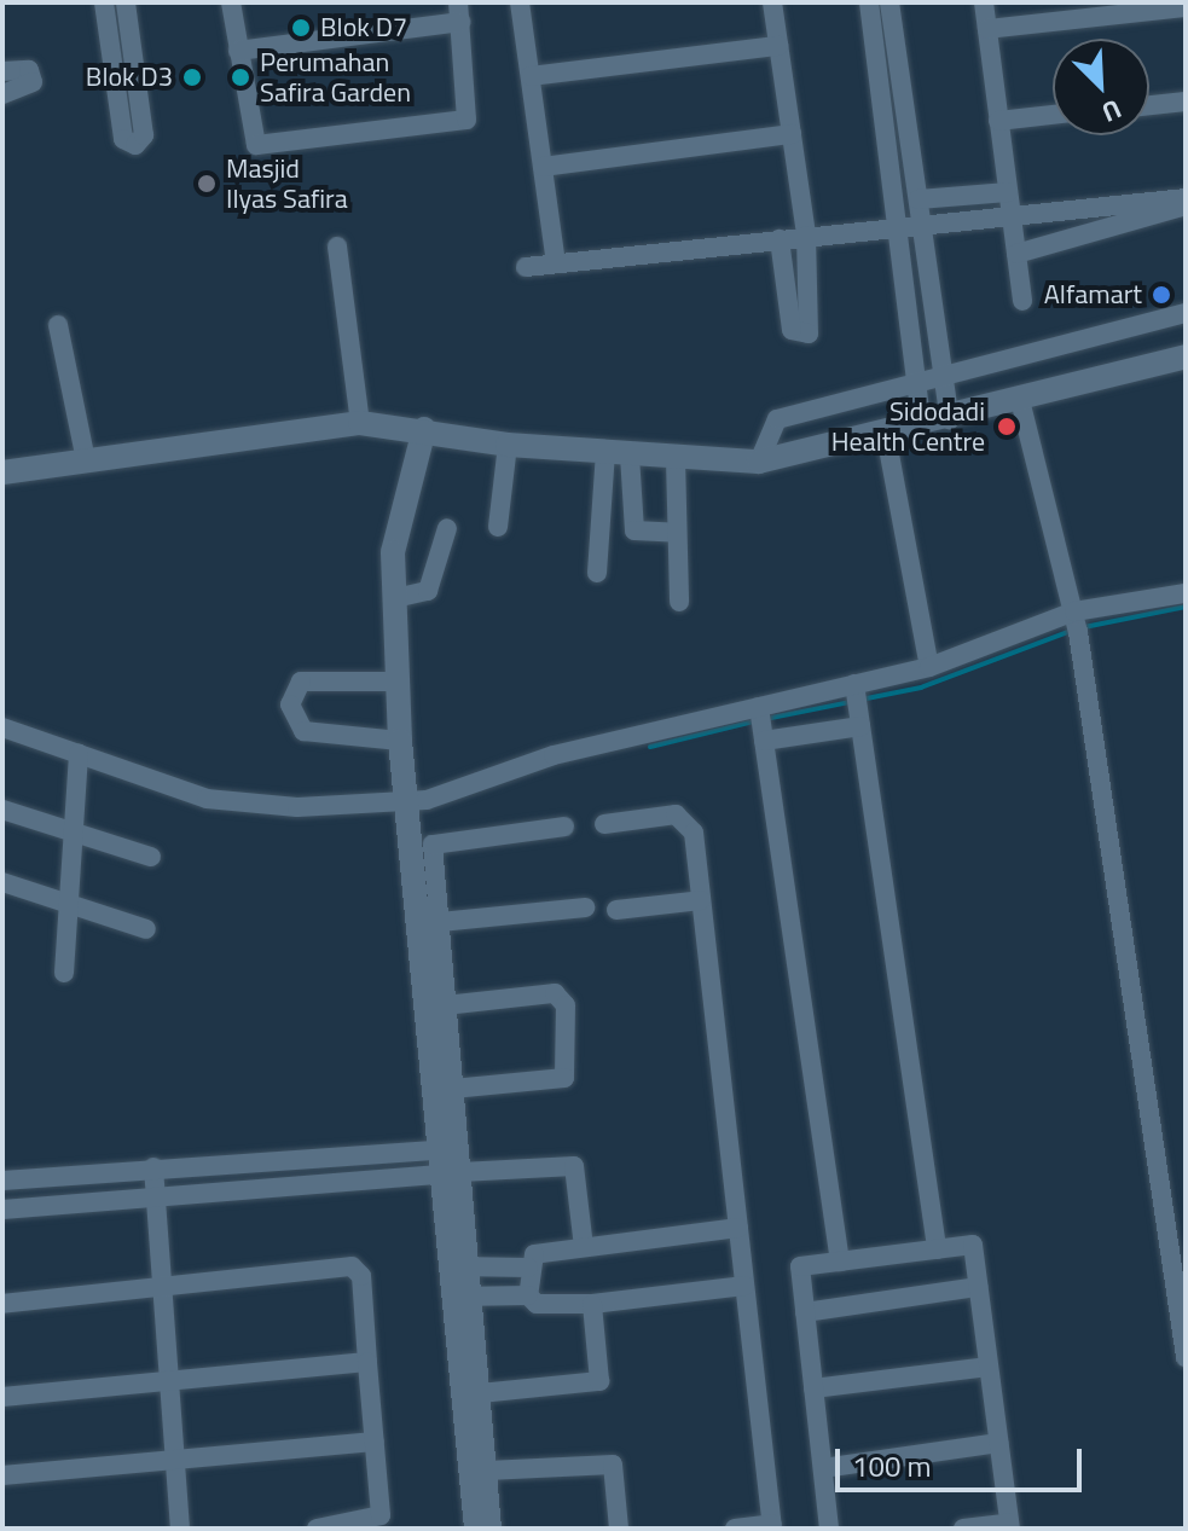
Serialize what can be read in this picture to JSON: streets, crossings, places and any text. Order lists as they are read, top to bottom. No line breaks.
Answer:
{"places":["Blok D7","Blok D3","Perumahan Safira Garden","Masjid Ilyas Safira","Alfamart","Sidodadi Health Centre"],"scale_bar":"100 m","north":"bottom right"}
